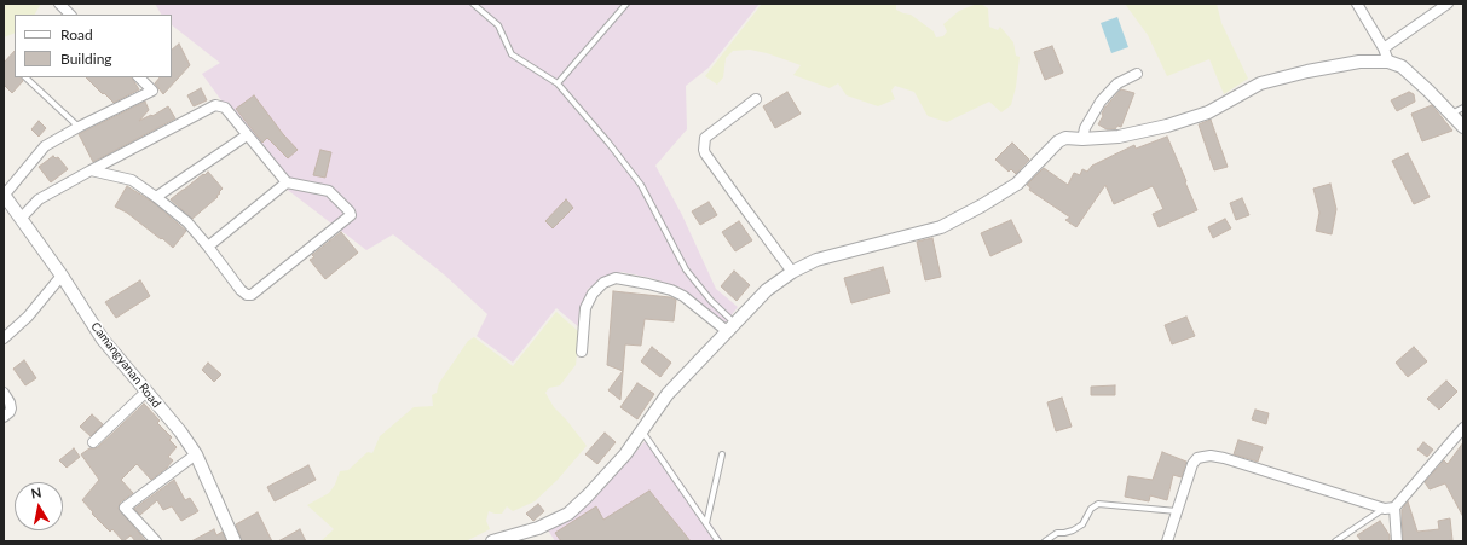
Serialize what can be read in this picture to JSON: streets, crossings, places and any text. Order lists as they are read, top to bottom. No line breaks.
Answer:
{"streets":{"street":["Camangyanan Road"]},"legend":["Road","Building"],"north":"top"}
